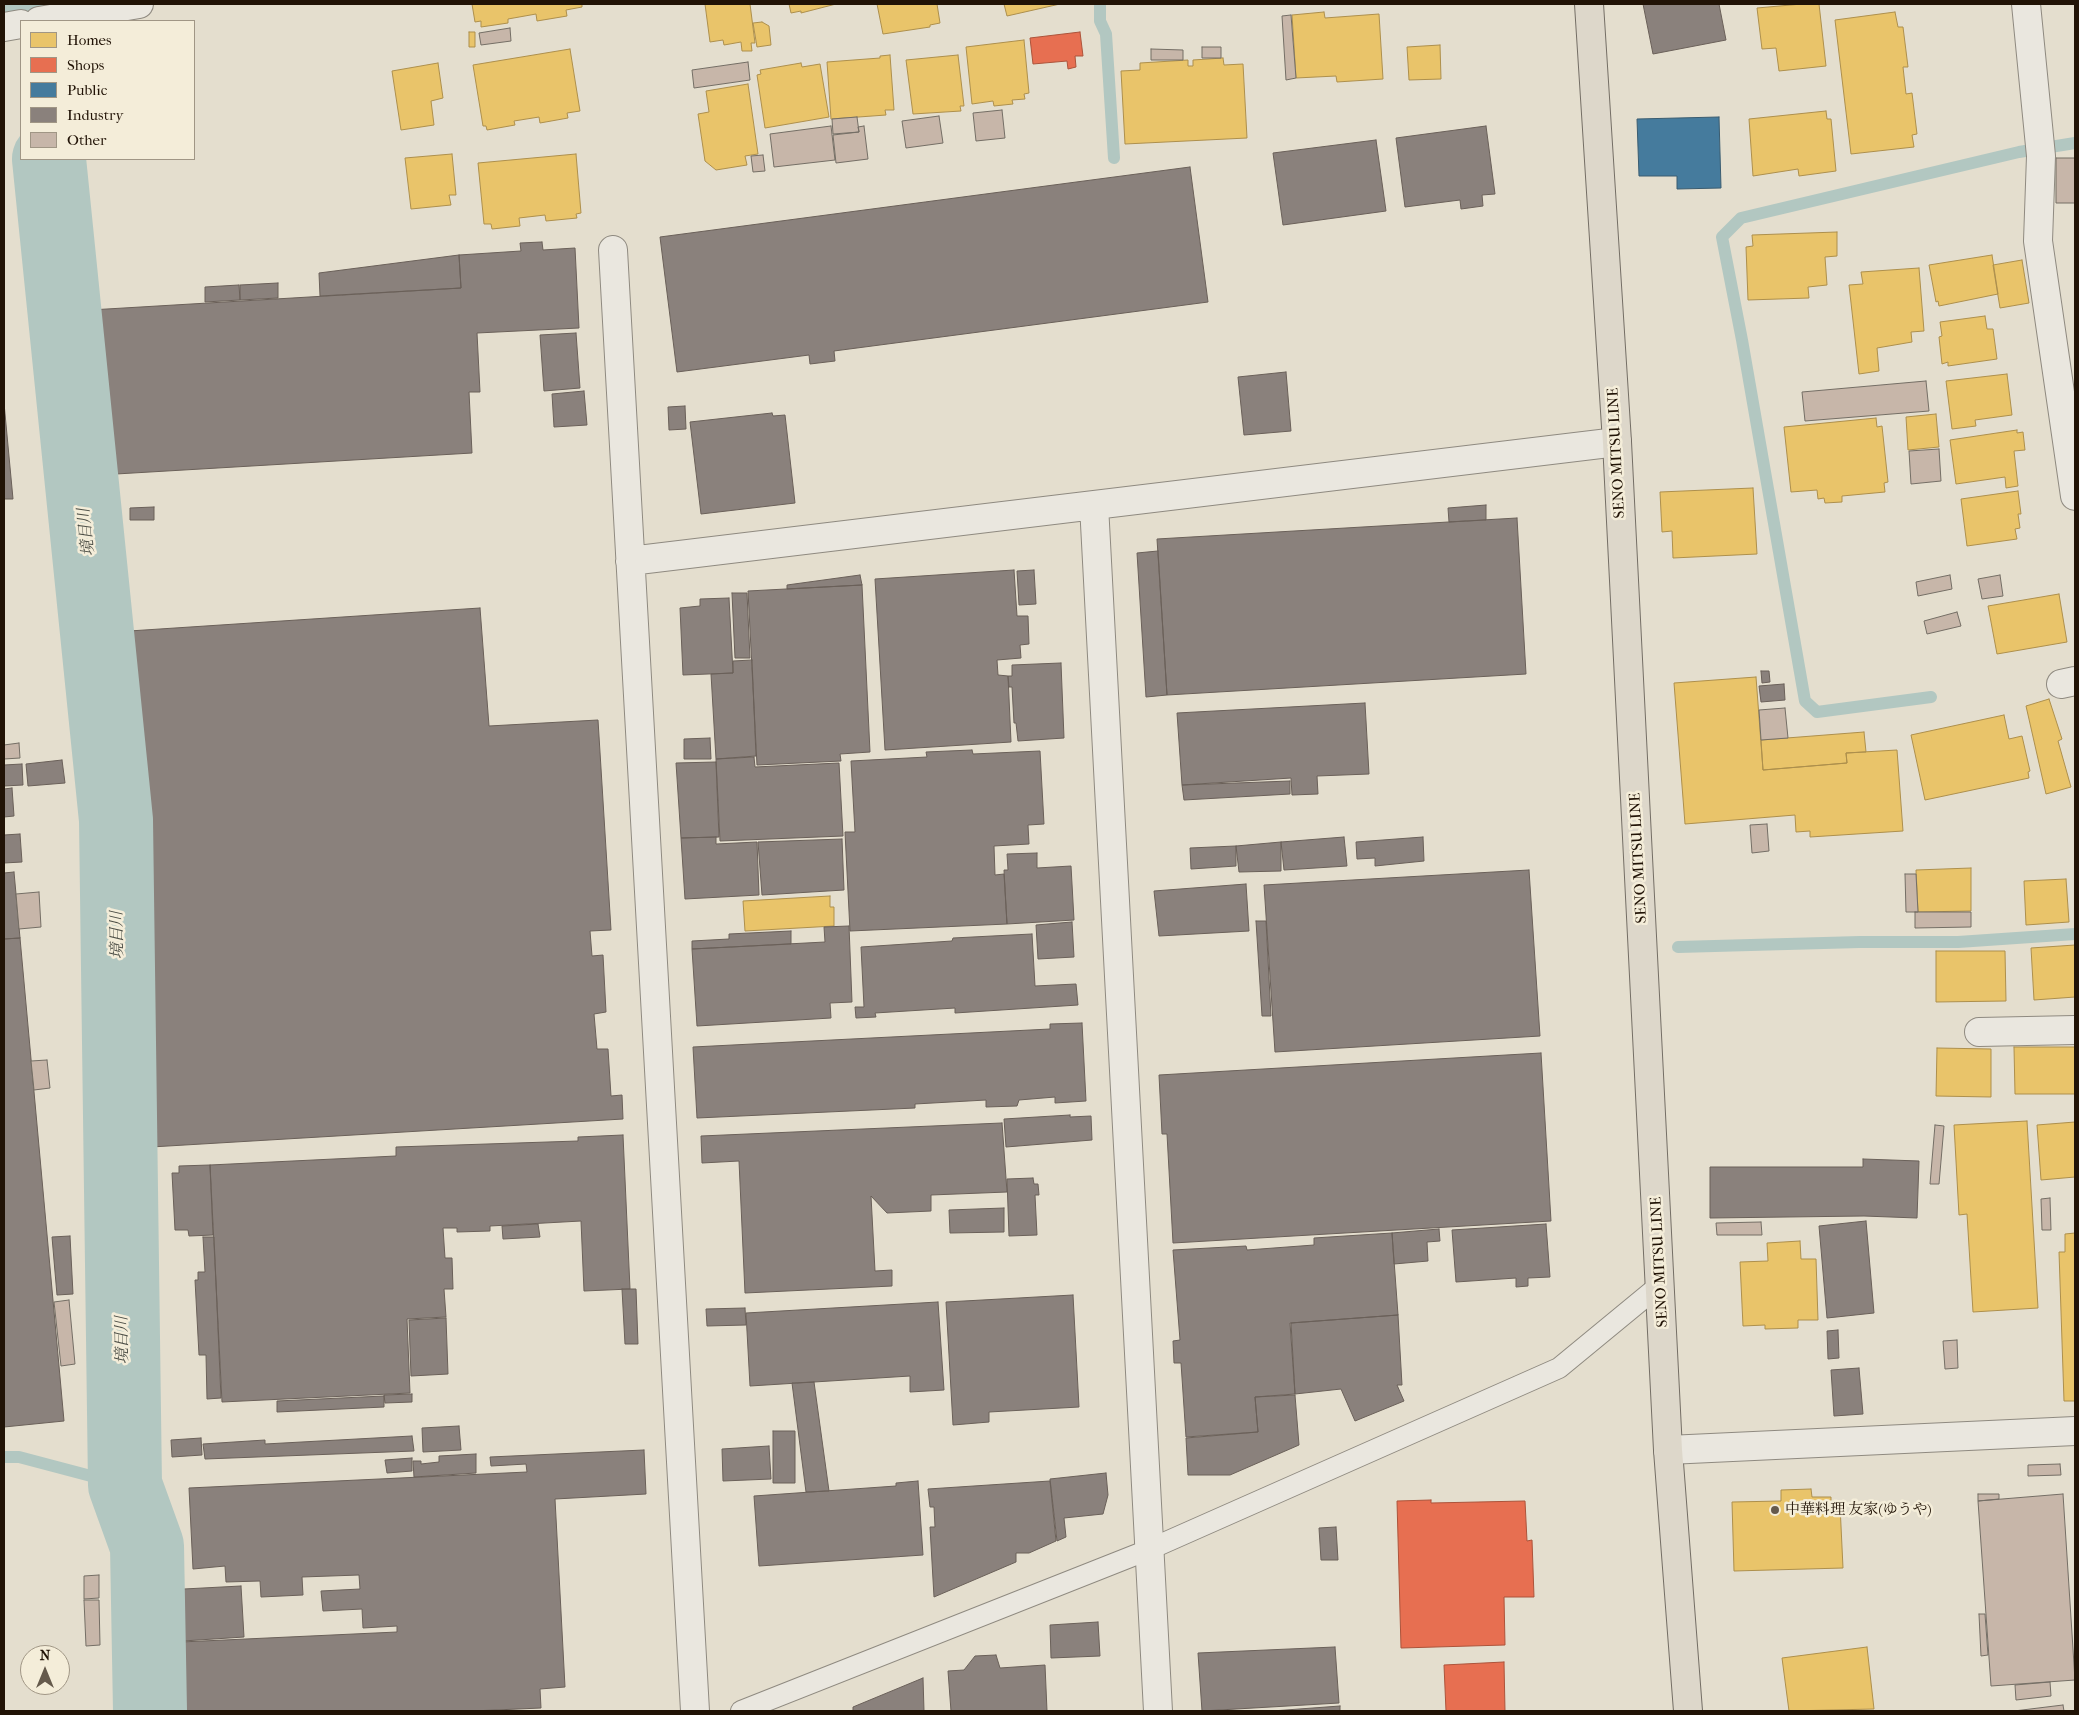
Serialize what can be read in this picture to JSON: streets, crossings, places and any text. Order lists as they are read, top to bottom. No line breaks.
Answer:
{"streets":{"main road":["SENO MITSU LINE"]},"water":["境目川"],"places":["中華料理 友家(ゆうや)"],"legend":["Homes","Shops","Public","Industry","Other"],"north":"top"}
